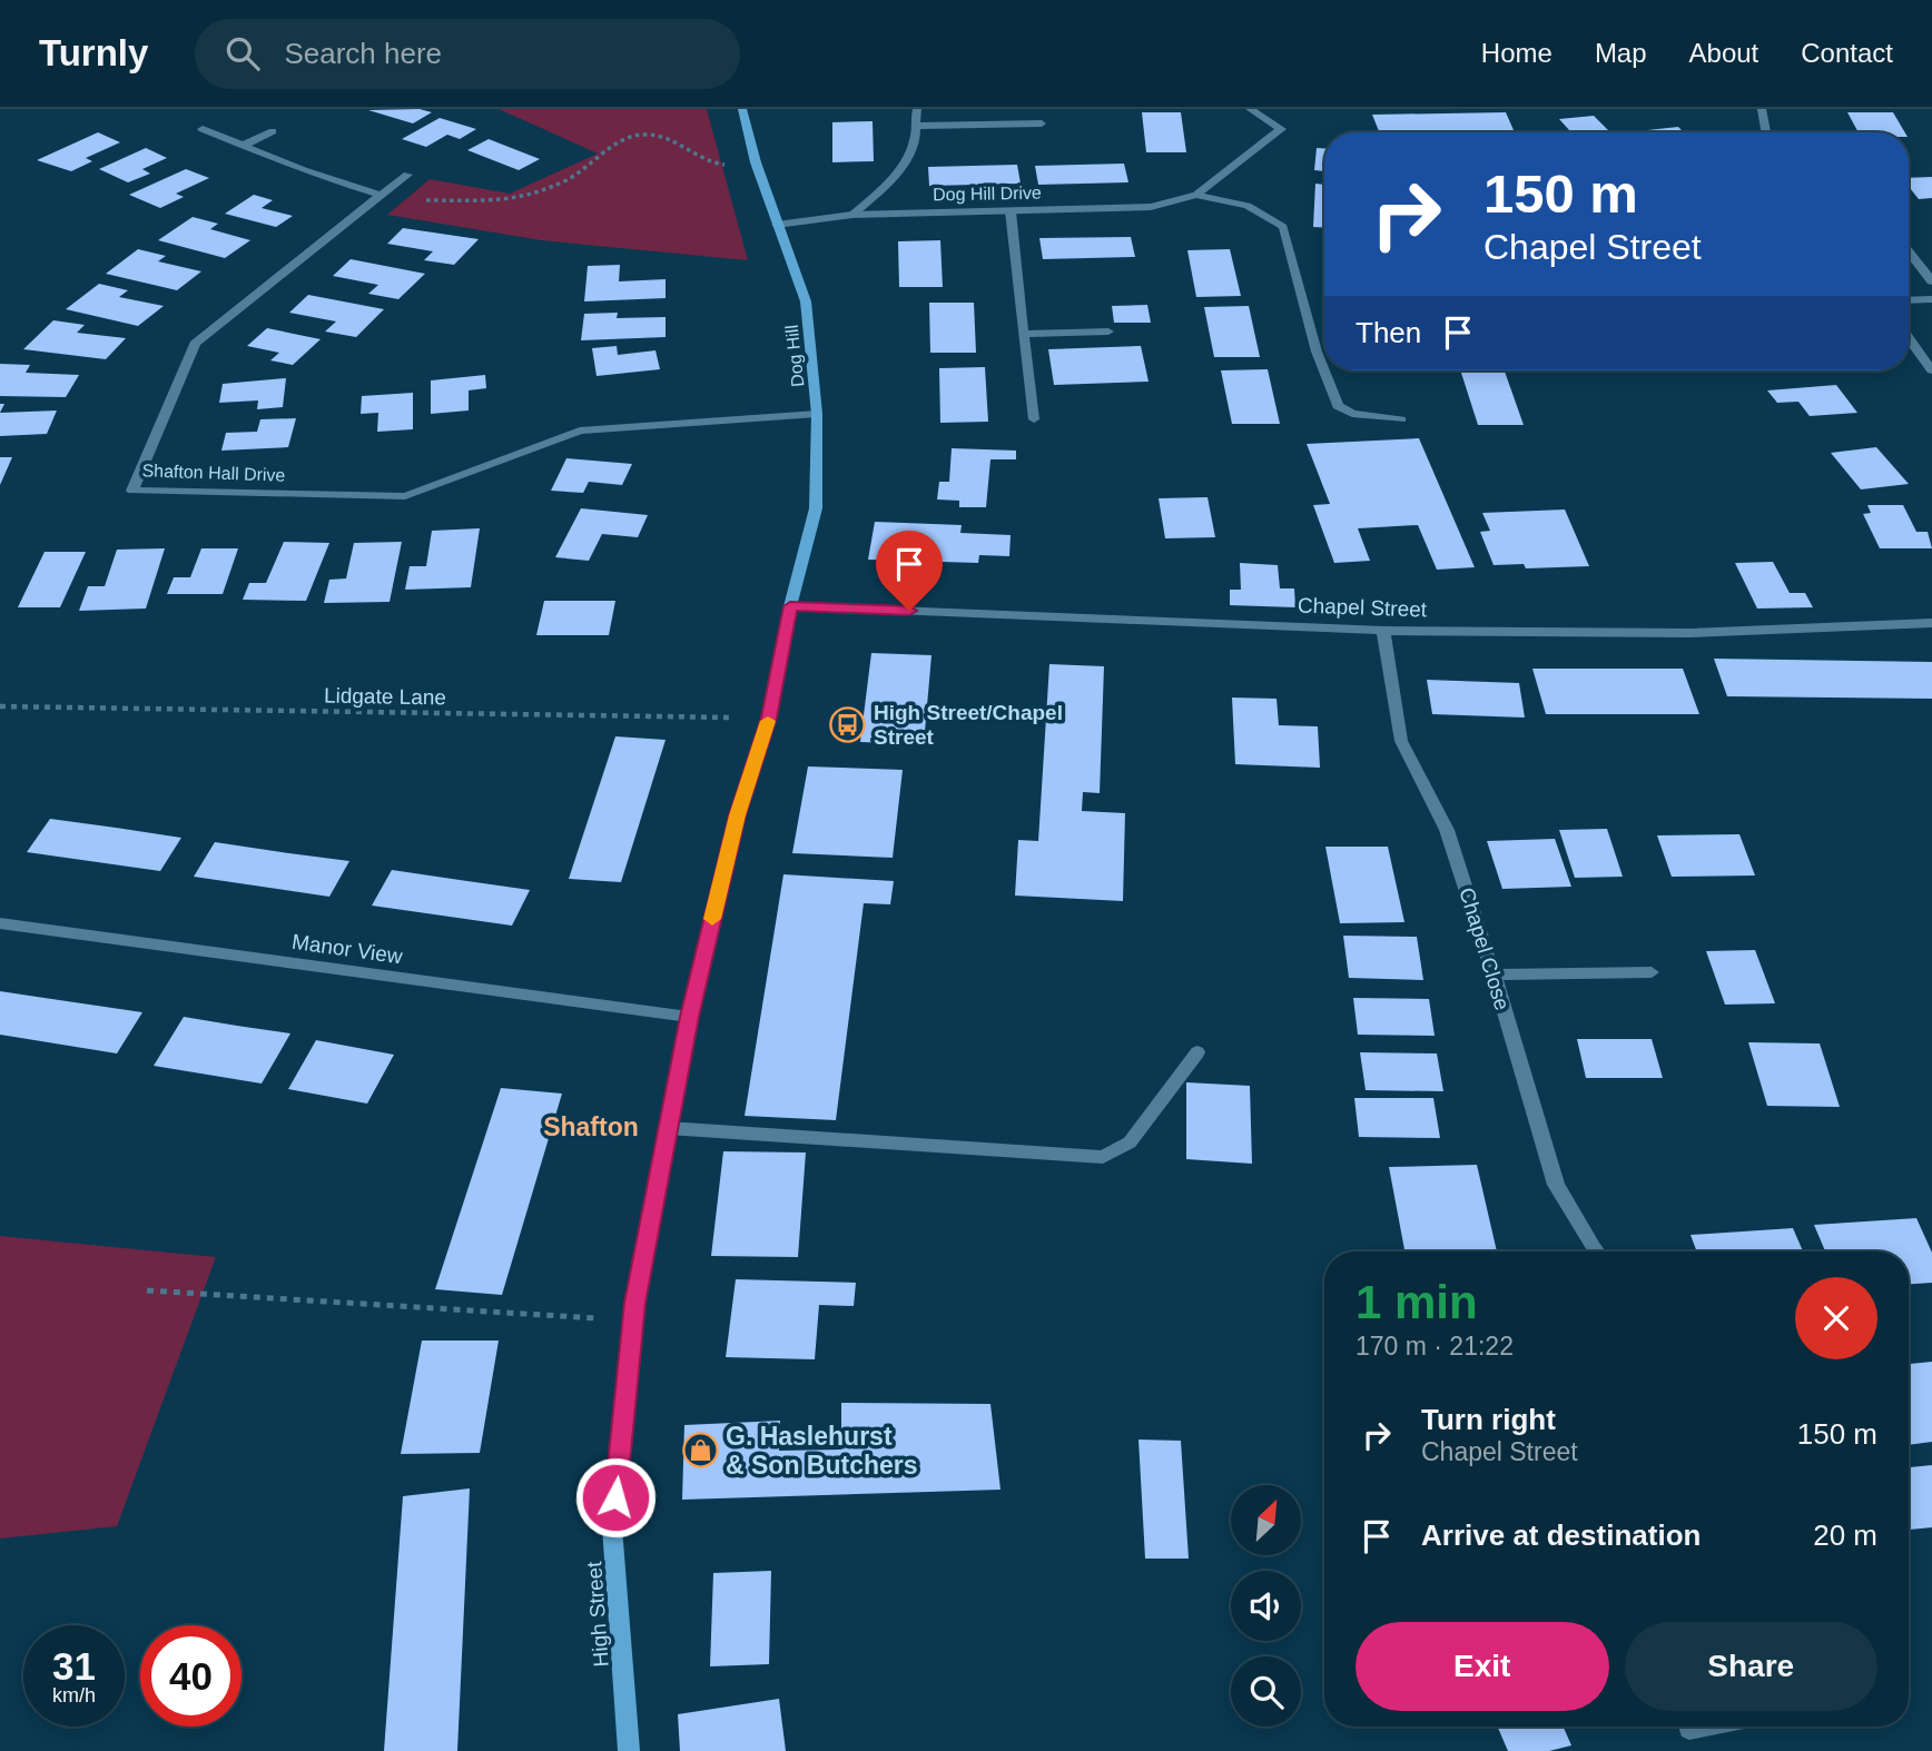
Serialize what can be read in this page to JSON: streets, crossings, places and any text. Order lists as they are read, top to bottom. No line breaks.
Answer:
{"streets":{"street":["Dog Hill Drive","Dog Hill","Shafton Hall Drive","Chapel Street","Manor View","Chapel Close","High Street"],"path":["Lidgate Lane"]},"crossings":[["Dog Hill Drive","Dog Hill"],["Dog Hill","Shafton Hall Drive"],["Dog Hill","Chapel Street"],["Dog Hill","High Street"],["Chapel Street","Chapel Close"],["Chapel Street","High Street"],["Lidgate Lane","High Street"],["Manor View","High Street"]],"districts":["Shafton"],"places":{"bus stop":["High Street/Chapel Street"],"shop":["G. Haslehurst & Son Butchers"]},"north":"top right","page":{"header":"Turnly","search":"Search here","nav":["Home","Map","About","Contact"],"turn":["150 m","Chapel Street"],"then":"Then","heading":["1 min","170 m · 21:22"],"list":[{"name":"Turn right","note":"Chapel Street","value":"150 m"},{"name":"Arrive at destination","value":"20 m"}],"buttons":["Exit","Share"],"speed":"31 km/h","limit":"40"}}
